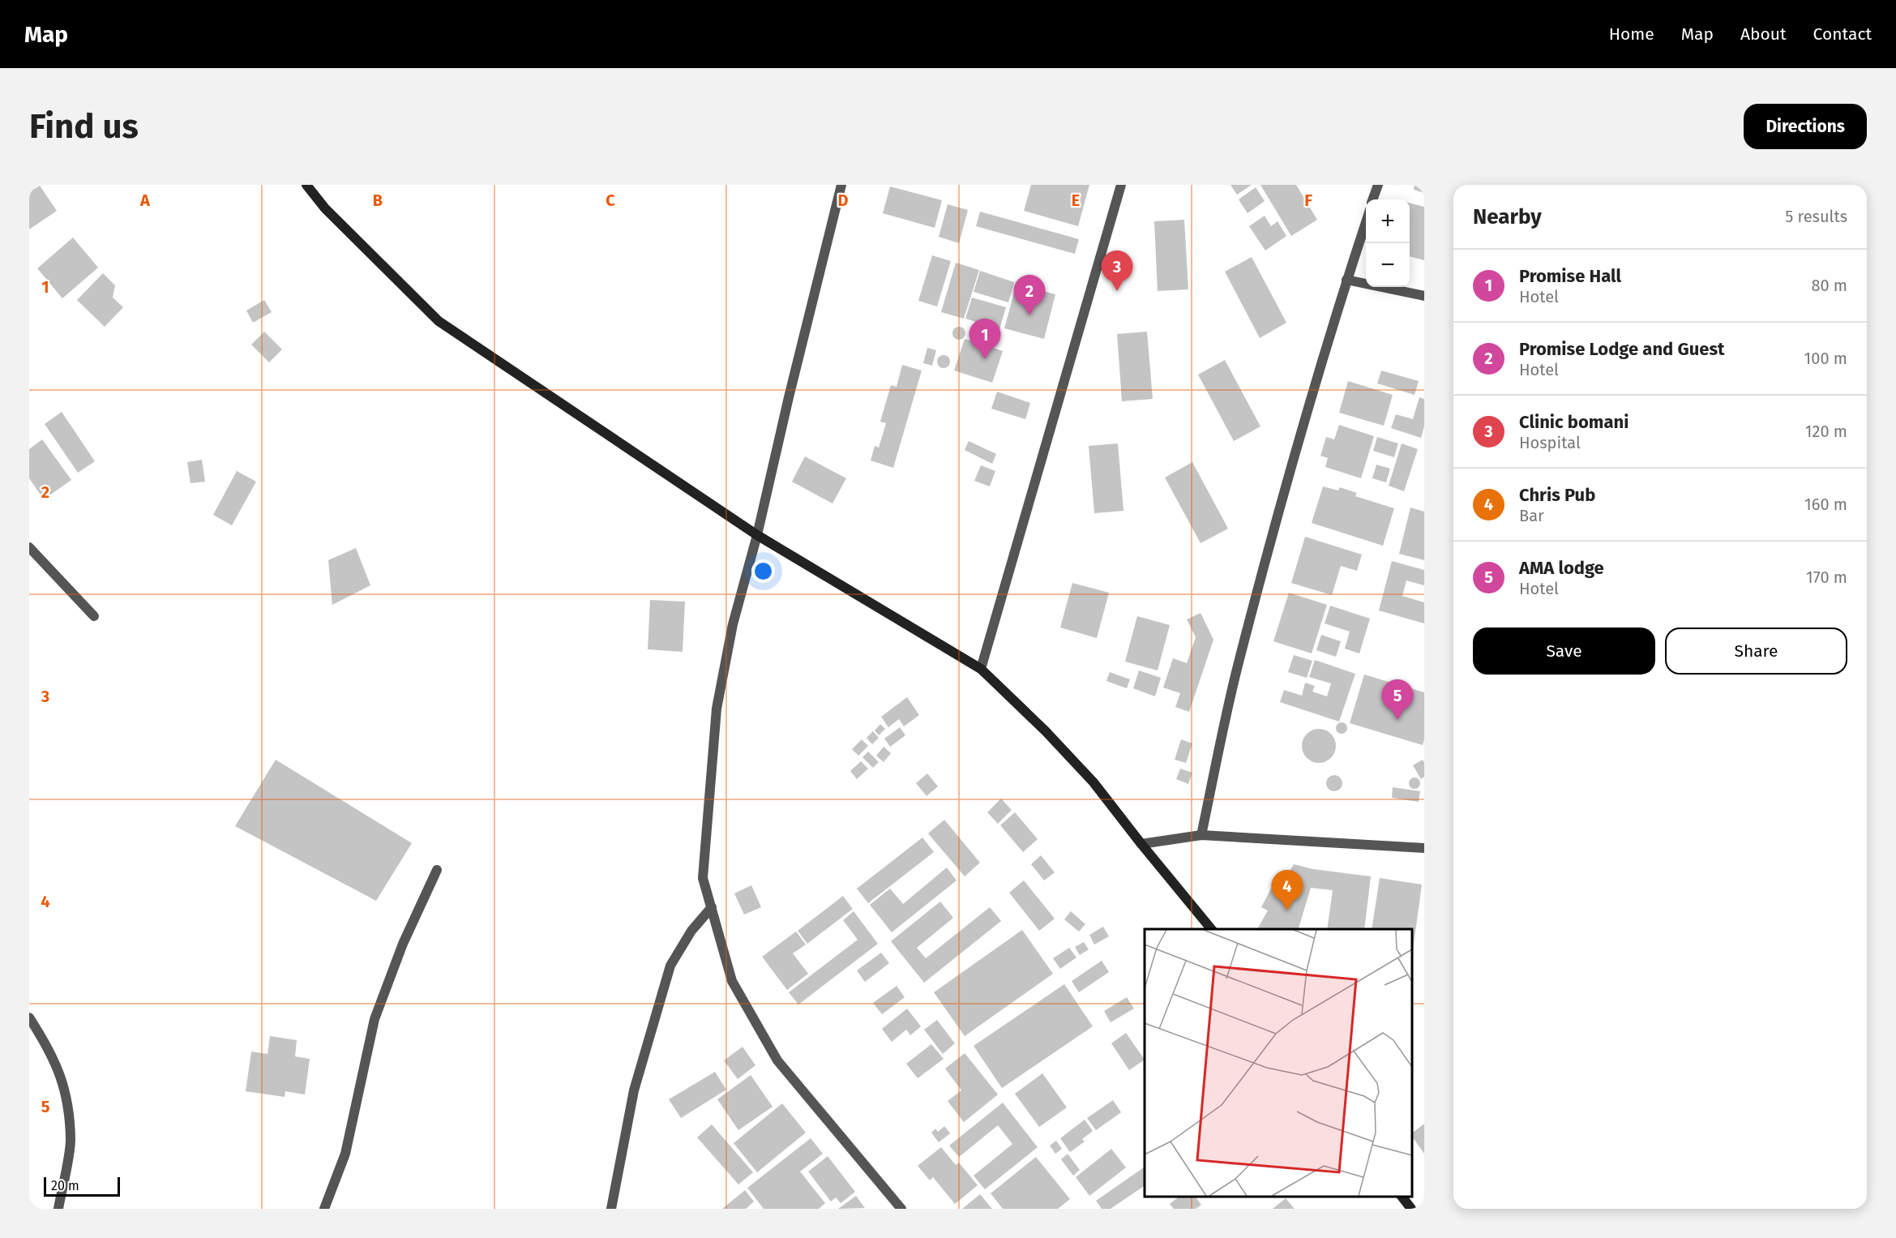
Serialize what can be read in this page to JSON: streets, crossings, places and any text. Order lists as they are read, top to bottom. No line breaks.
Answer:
{"scale_bar":"20 m","page":{"header":"Map","nav":["Home","Map","About","Contact"],"buttons":["Directions",["Save","Share"]],"title":"Find us","heading":["Nearby","5 results"],"map_buttons":["+","−"],"list":[{"mark":"1","name":"Promise Hall","note":"Hotel","value":"80 m"},{"mark":"2","name":"Promise Lodge and Guest","note":"Hotel","value":"100 m"},{"mark":"3","name":"Clinic bomani","note":"Hospital","value":"120 m"},{"mark":"4","name":"Chris Pub","note":"Bar","value":"160 m"},{"mark":"5","name":"AMA lodge","note":"Hotel","value":"170 m"}],"pins":["3","2","1","5","4"],"scale":"20 m"},"grid":{"columns":["A","B","C","D","E","F"],"rows":["1","2","3","4","5"]}}
